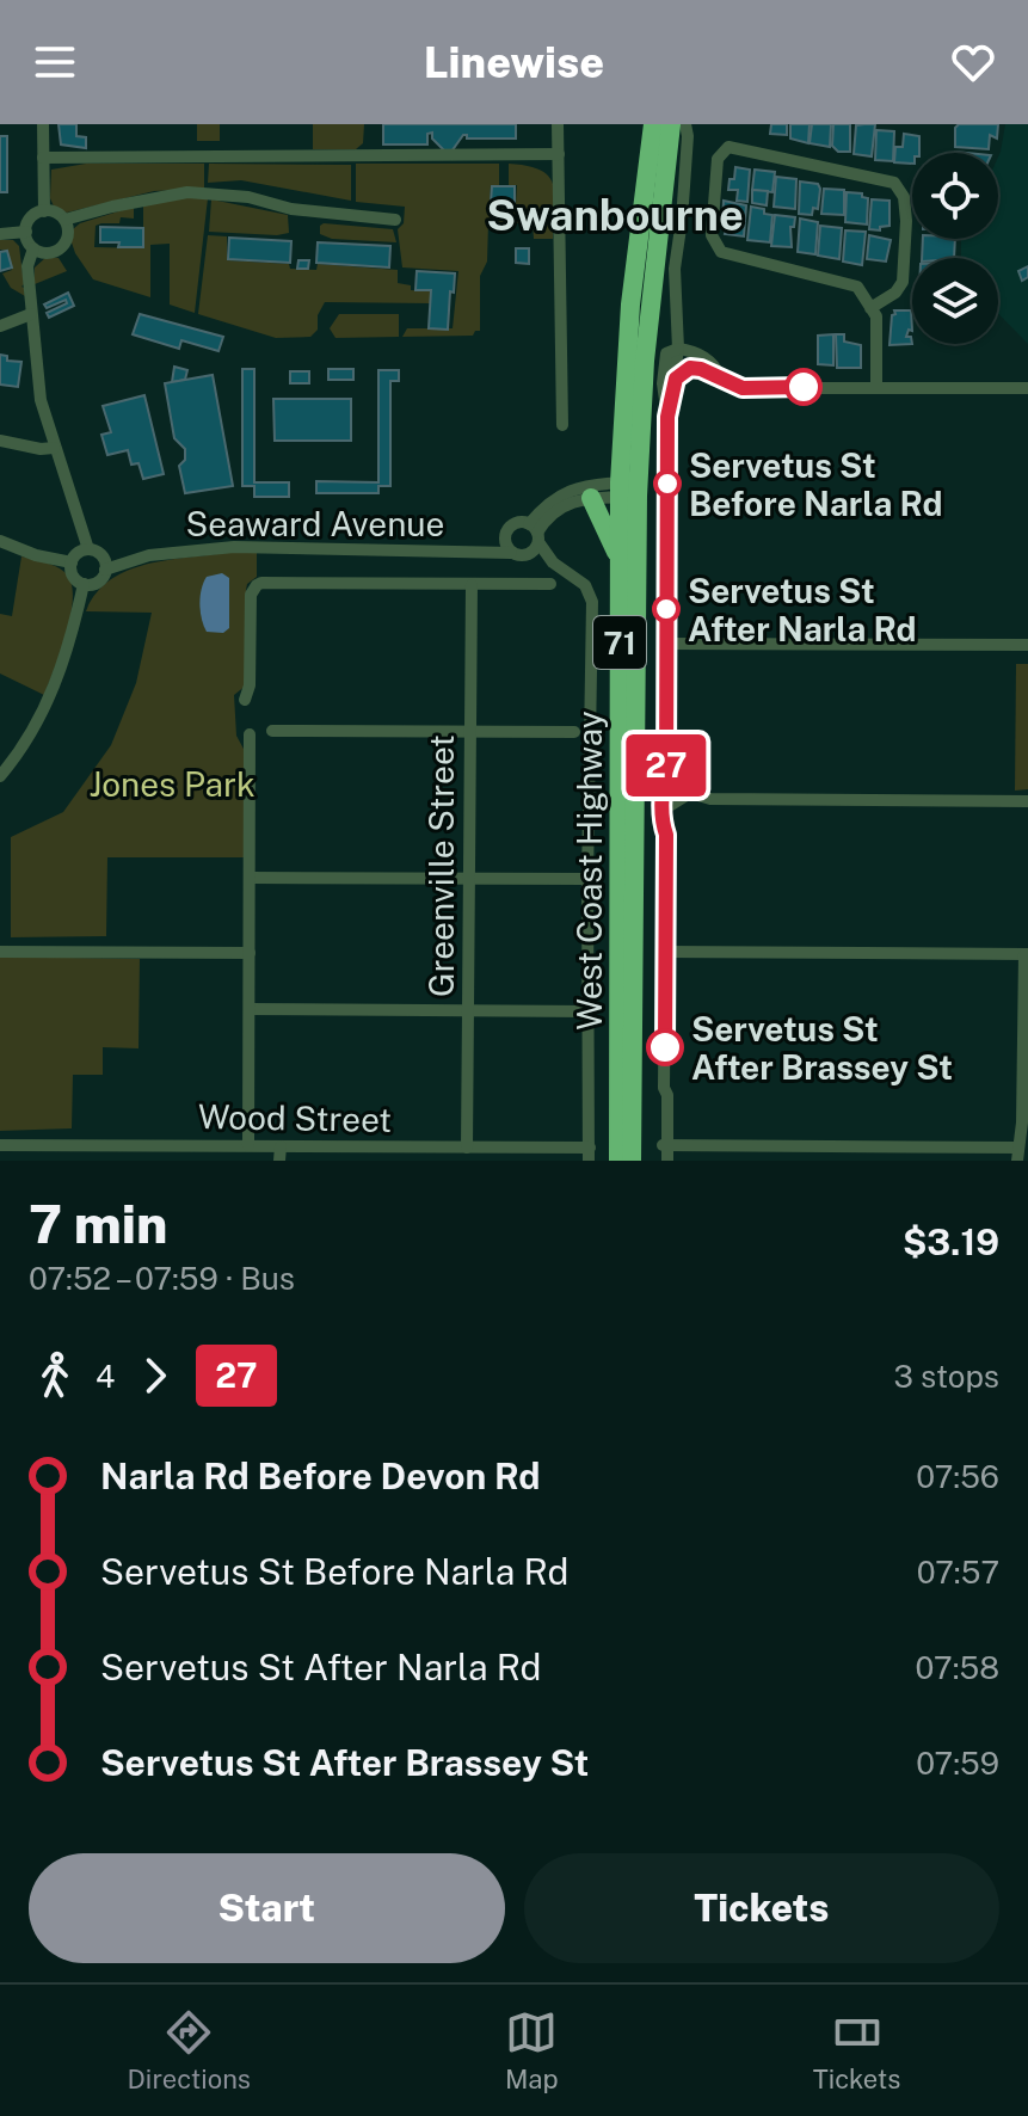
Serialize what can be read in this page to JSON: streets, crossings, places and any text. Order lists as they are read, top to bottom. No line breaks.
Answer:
{"streets":{"highway":["71","West Coast Highway"],"street":["Seaward Avenue","Greenville Street","Wood Street"]},"crossings":[["Greenville Street","Wood Street"]],"districts":["Swanbourne"],"parks":["Jones Park"],"places":["Servetus St Before Narla Rd","Servetus St After Narla Rd","Servetus St After Brassey St"],"lines":["bus line 27"],"page":{"header":"Linewise","on_map":"27","heading":["7 min","07:52 – 07:59 · Bus","$3.19"],"legs":["4","27","3 stops"],"list":[{"name":"Narla Rd Before Devon Rd","value":"07:56"},{"name":"Servetus St Before Narla Rd","value":"07:57"},{"name":"Servetus St After Narla Rd","value":"07:58"},{"name":"Servetus St After Brassey St","value":"07:59"}],"buttons":["Start","Tickets"],"tabs":["Directions","Map","Tickets"]}}
